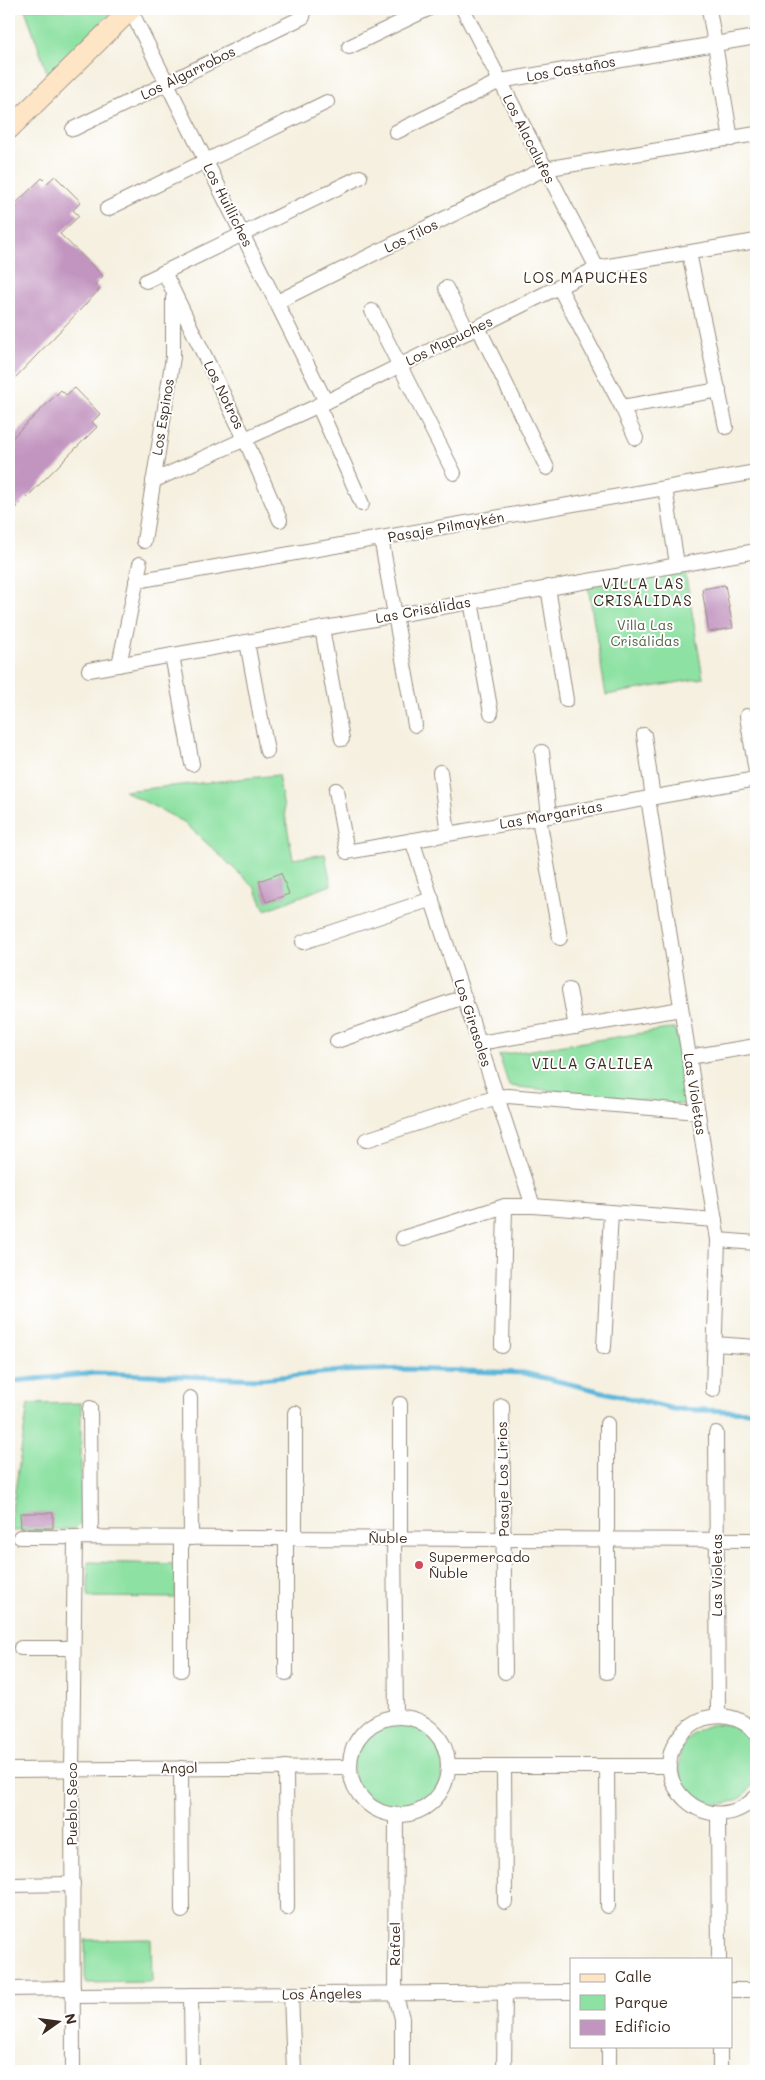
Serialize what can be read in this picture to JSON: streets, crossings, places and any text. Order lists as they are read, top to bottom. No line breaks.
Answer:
{"streets":{"street":["Los Castaños","Los Algarrobos","Los Alacalufes","Los Huilliches","Los Tilos","Los Mapuches","Los Notros","Los Espinos","Pasaje Pilmaykén","Las Crisálidas","Las Margaritas","Los Girasoles","Las Violetas","Pasaje Los Lirios","Ñuble","Angol","Pueblo Seco","Rafael","Los Ángeles"]},"crossings":[["Los Castaños","Los Alacalufes"],["Los Algarrobos","Los Huilliches"],["Los Alacalufes","Los Tilos"],["Los Alacalufes","Los Mapuches"],["Los Huilliches","Los Tilos"],["Los Huilliches","Los Mapuches"],["Los Mapuches","Los Notros"],["Los Mapuches","Los Espinos"],["Los Notros","Los Espinos"],["Las Margaritas","Los Girasoles"],["Las Margaritas","Las Violetas"],["Las Violetas","Ñuble"],["Pasaje Los Lirios","Ñuble"],["Ñuble","Pueblo Seco"],["Angol","Pueblo Seco"],["Angol","Rafael"],["Pueblo Seco","Los Ángeles"],["Rafael","Los Ángeles"]],"districts":["LOS MAPUCHES","VILLA LAS CRISÁLIDAS","VILLA GALILEA"],"parks":["Villa Las Crisálidas"],"places":["Supermercado Ñuble"],"legend":["Calle","Parque","Edificio"],"north":"right"}
